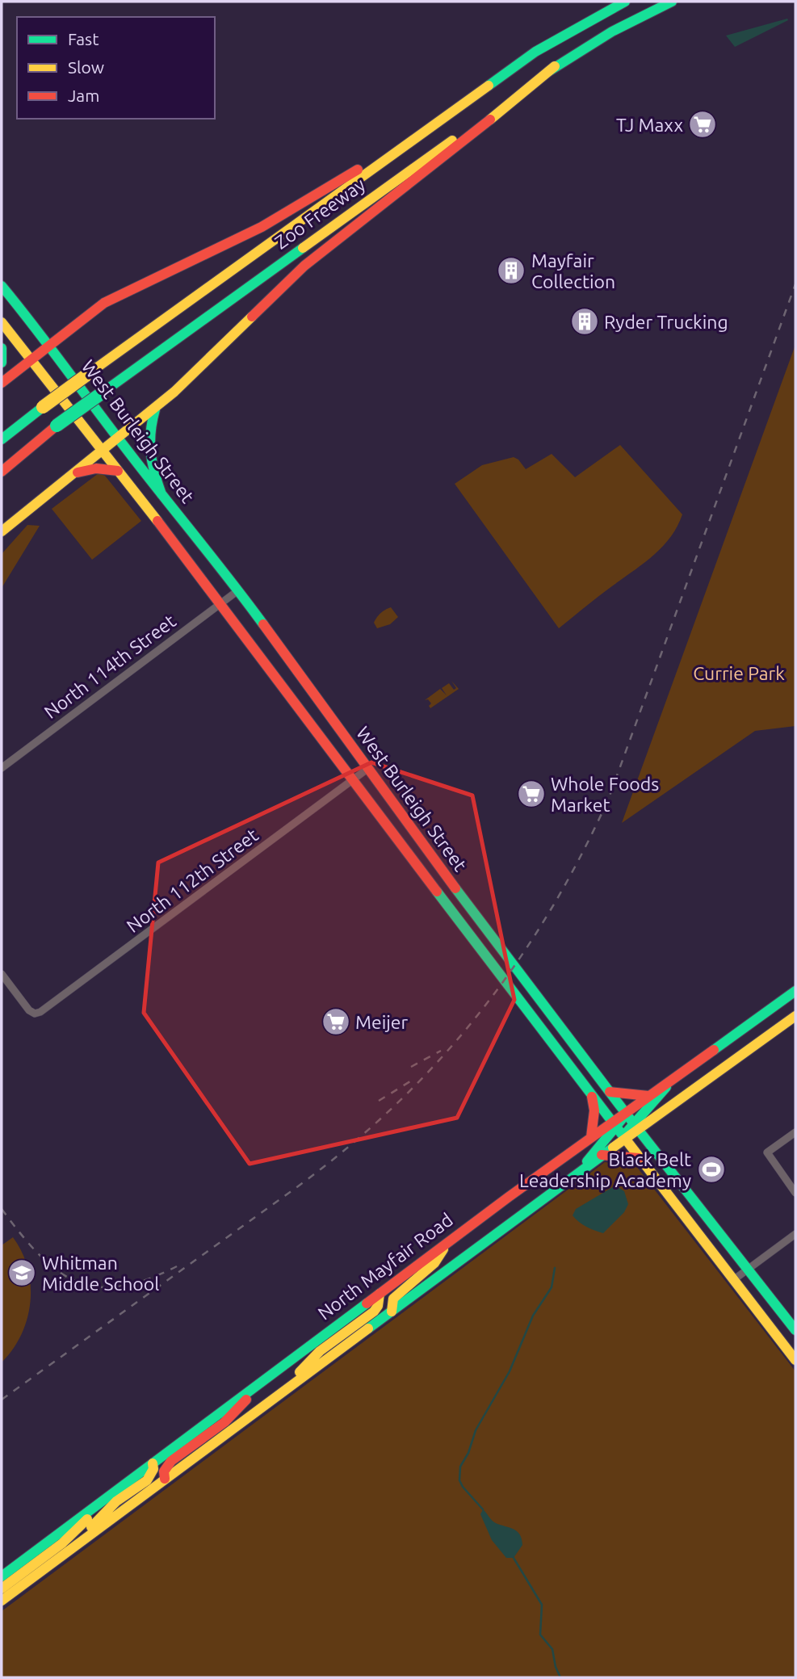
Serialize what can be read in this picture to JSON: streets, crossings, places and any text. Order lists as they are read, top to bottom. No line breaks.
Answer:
{"streets":{"main road":["Zoo Freeway","West Burleigh Street","North Mayfair Road"],"street":["North 114th Street","North 112th Street"]},"crossings":[["West Burleigh Street","North 114th Street"],["West Burleigh Street","North 112th Street"],["West Burleigh Street","North Mayfair Road"]],"parks":["Currie Park"],"places":{"supermarket":["TJ Maxx","Whole Foods Market","Meijer"],"building":["Mayfair Collection","Ryder Trucking"],"sports":["Black Belt Leadership Academy"],"school or university":["Whitman Middle School"]},"legend":["Fast","Slow","Jam"]}
